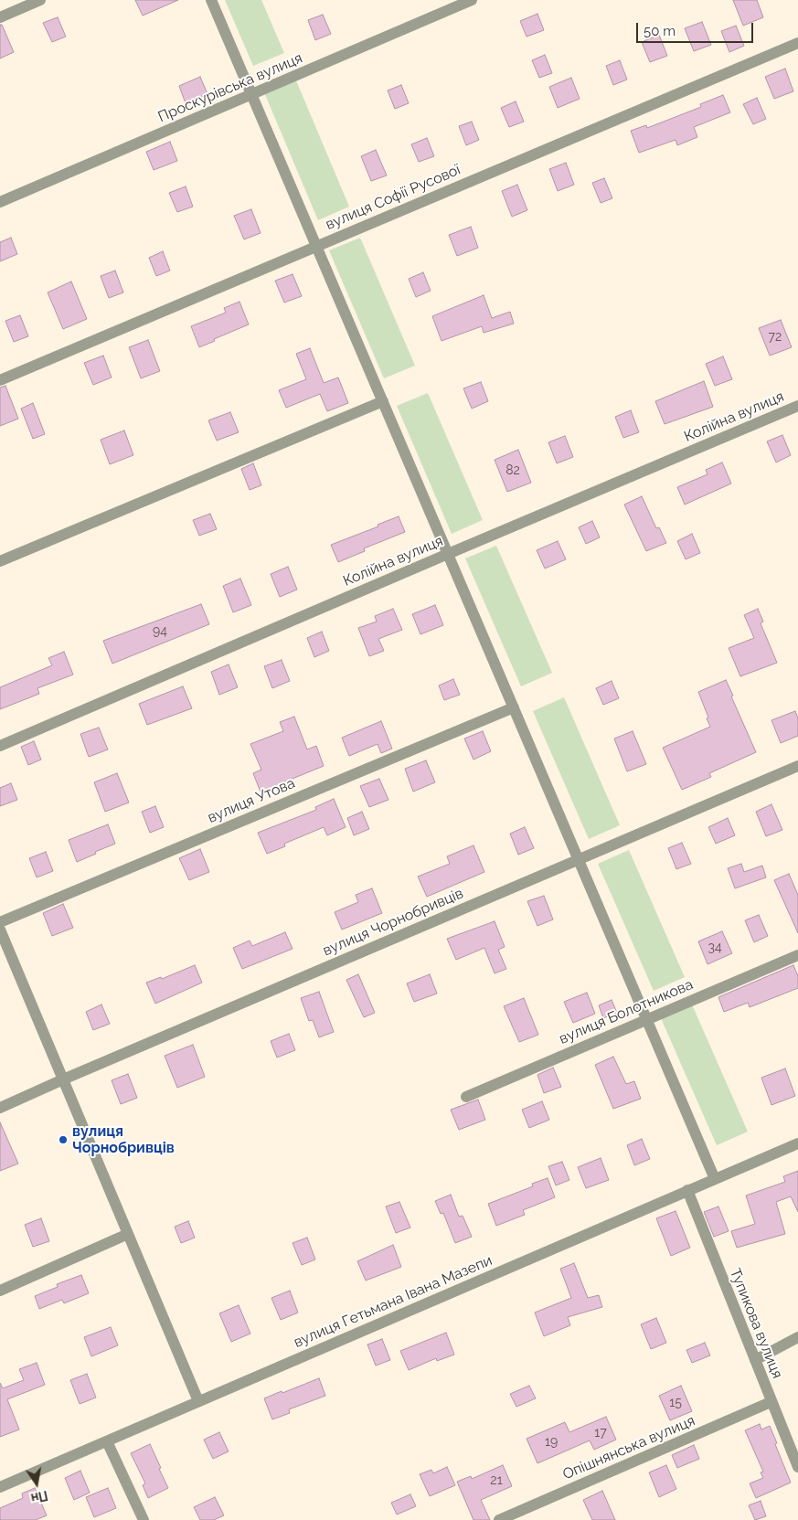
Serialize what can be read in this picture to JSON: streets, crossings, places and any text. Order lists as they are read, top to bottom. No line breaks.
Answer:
{"streets":{"street":["Проскурівська вулиця","вулиця Софії Русової","Колійна вулиця","вулиця Утова","вулиця Чорнобривців","вулиця Болотникова","вулиця Гетьмана Івана Мазепи","Тупикова вулиця","Опішнянська вулиця"]},"crossings":[["вулиця Гетьмана Івана Мазепи","Тупикова вулиця"],["Тупикова вулиця","Опішнянська вулиця"]],"places":["вулиця Чорнобривців"],"house_numbers":["72","82","94","34","15","17","19","21"],"scale_bar":"50 m","north":"bottom"}
